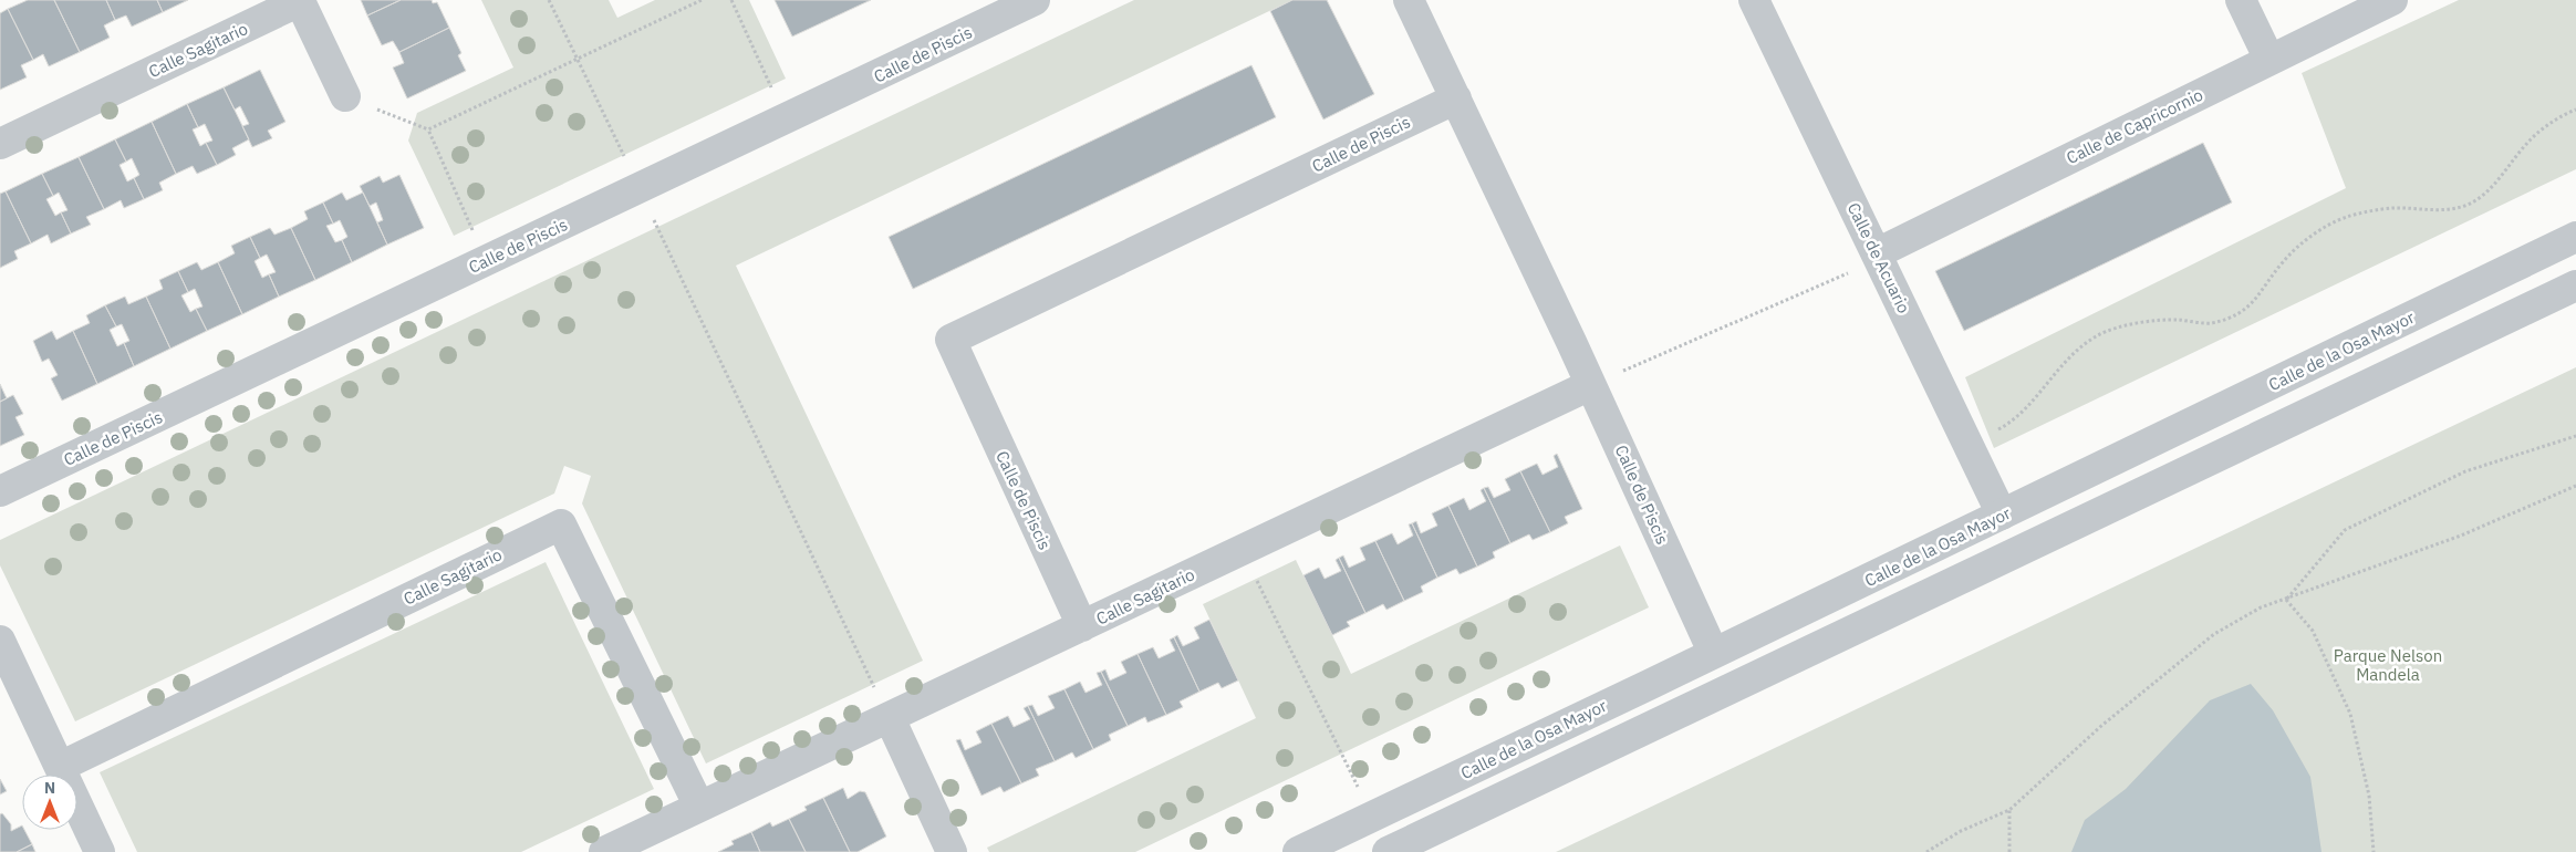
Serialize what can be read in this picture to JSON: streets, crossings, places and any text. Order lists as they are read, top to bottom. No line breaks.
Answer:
{"streets":{"street":["Calle Sagitario","Calle de Piscis","Calle de Capricornio","Calle de Acuario","Calle de la Osa Mayor"]},"crossings":[["Calle Sagitario","Calle de Piscis"],["Calle de Piscis","Calle de la Osa Mayor"],["Calle de Capricornio","Calle de Acuario"],["Calle de Acuario","Calle de la Osa Mayor"]],"parks":["Parque Nelson Mandela"],"north":"top"}
